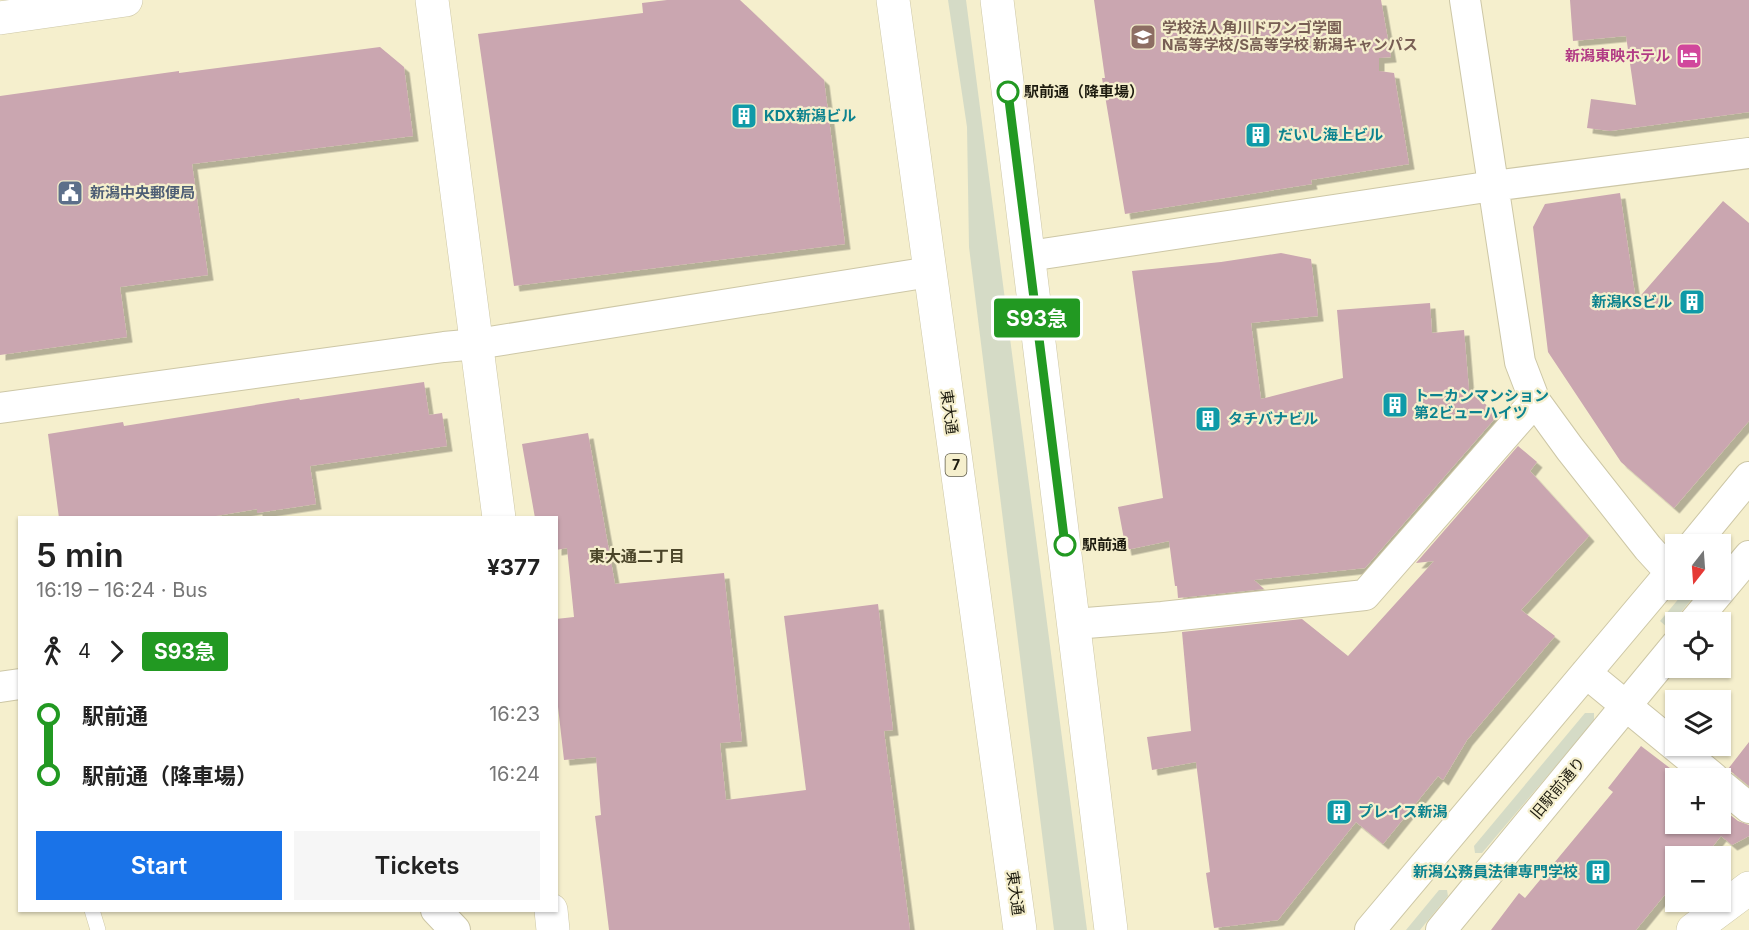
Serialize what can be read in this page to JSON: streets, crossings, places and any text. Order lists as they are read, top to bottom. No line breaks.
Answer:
{"streets":{"main road":["東大通","7"],"street":["旧駅前通り"]},"districts":["東大通二丁目"],"places":{"school or university":["学校法人角川ドワンゴ学園 N高等学校/S高等学校 新潟キャンパス"],"hotel":["新潟東映ホテル"],"other":["駅前通（降車場）","駅前通"],"building":["KDX新潟ビル","だいし海上ビル","新潟KSビル","トーカンマンション 第2ビューハイツ","タチバナビル","プレイス新潟","新潟公務員法律専門学校"],"public building":["新潟中央郵便局"]},"lines":["bus line S93急"],"north":"bottom","page":{"on_map":"S93急","heading":["5 min","16:19 – 16:24 · Bus","¥377"],"map_buttons":["+","−"],"legs":["4","S93急"],"list":[{"name":"駅前通","value":"16:23"},{"name":"駅前通（降車場）","value":"16:24"}],"buttons":["Start","Tickets"]}}
